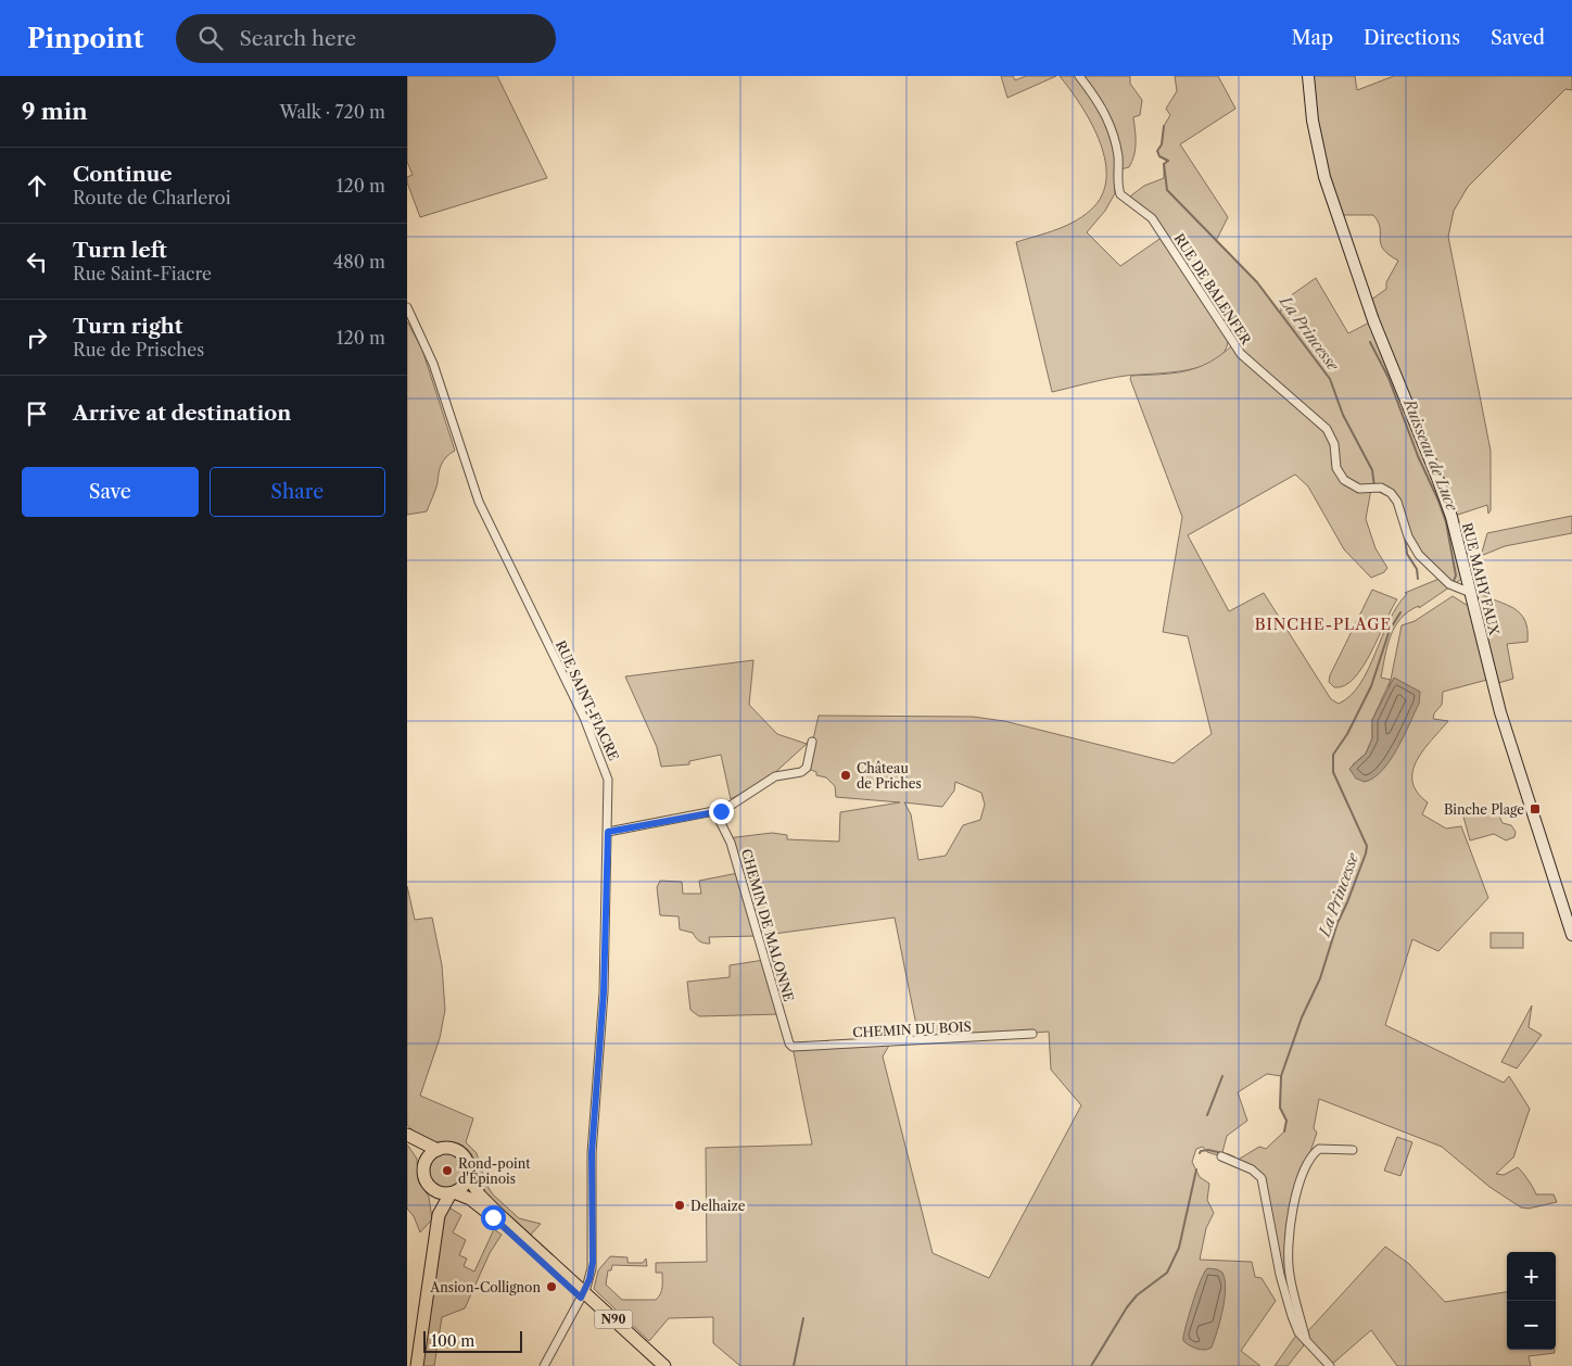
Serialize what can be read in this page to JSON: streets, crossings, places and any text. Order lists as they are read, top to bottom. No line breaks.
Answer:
{"streets":{"main road":["N90"],"street":["RUE DE BALENFER","RUE MAHY FAUX","RUE SAINT-FIACRE","CHEMIN DE MALONNE","CHEMIN DU BOIS"]},"crossings":[["RUE DE BALENFER","RUE MAHY FAUX"],["RUE SAINT-FIACRE","N90"],["CHEMIN DE MALONNE","CHEMIN DU BOIS"]],"districts":["BINCHE-PLAGE"],"water":["La Princesse","Ruisseau de Luce"],"places":{"other":["Château de Priches","Rond-point d'Épinois","Delhaize","Ansion-Collignon"],"transit":["Binche Plage"]},"scale_bar":"100 m","page":{"header":"Pinpoint","search":"Search here","nav":["Map","Directions","Saved"],"heading":["9 min","Walk · 720 m"],"list":[["Continue","Route de Charleroi","120 m"],["Turn left","Rue Saint-Fiacre","480 m"],["Turn right","Rue de Prisches","120 m"],"Arrive at destination"],"buttons":["Save","Share"],"map_buttons":["+","−"],"scale":"100 m"}}
